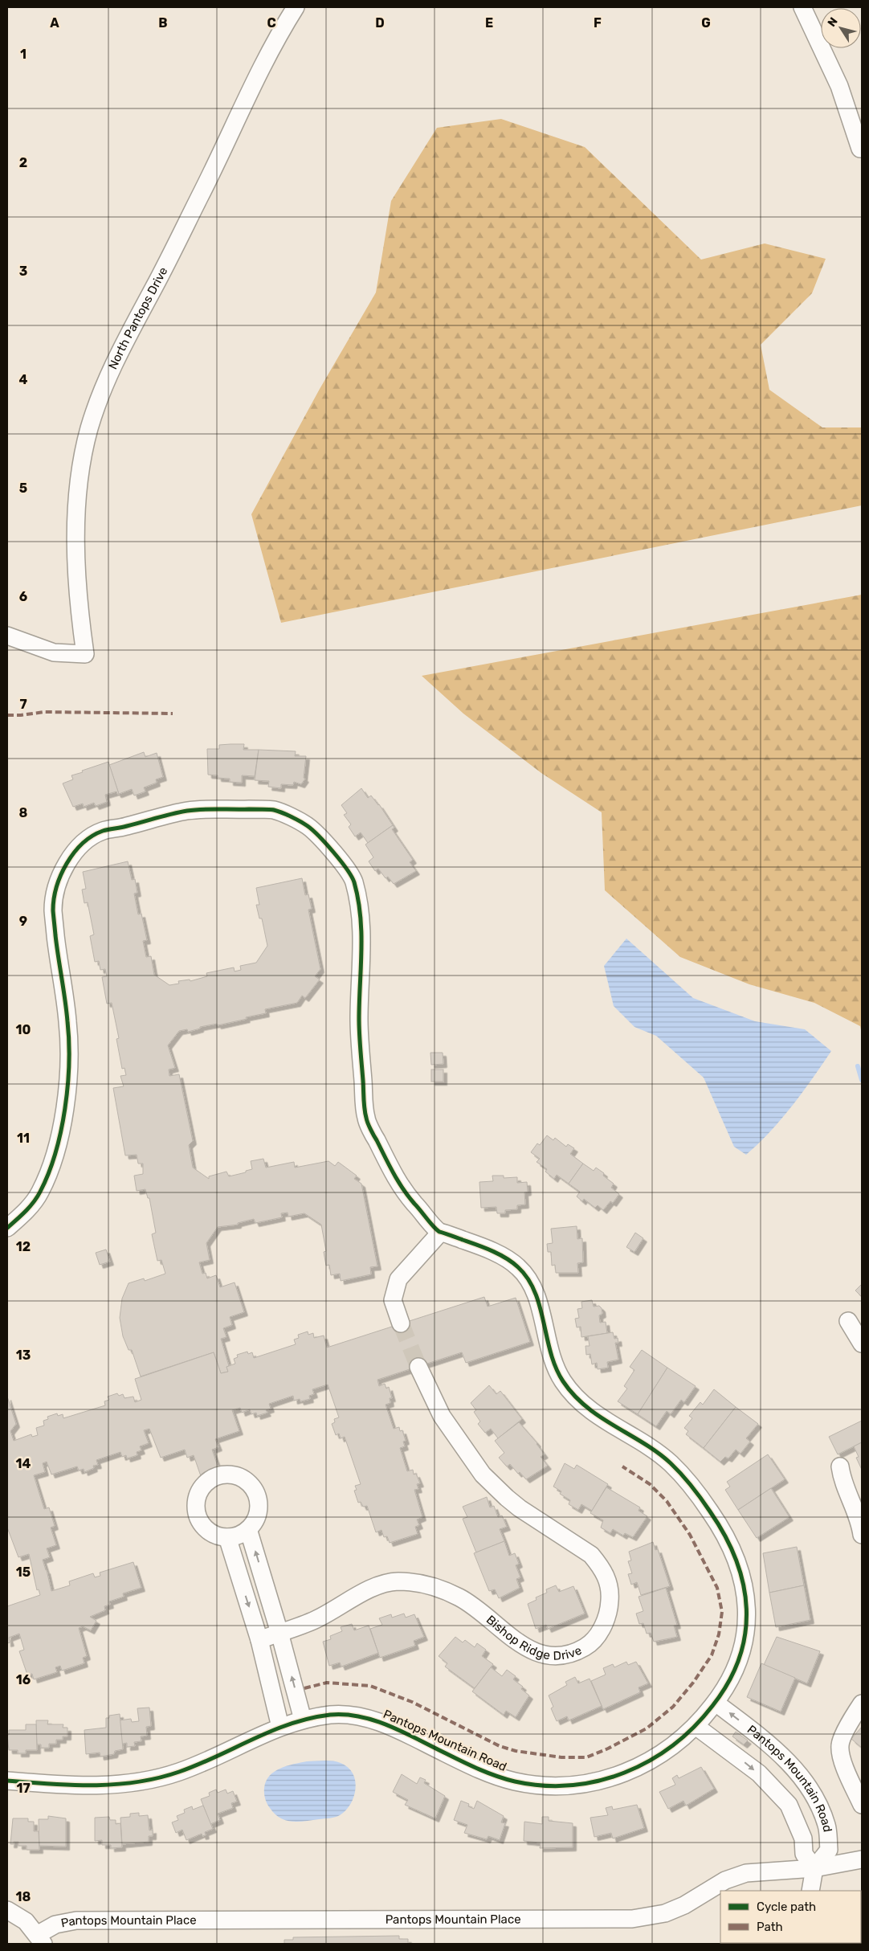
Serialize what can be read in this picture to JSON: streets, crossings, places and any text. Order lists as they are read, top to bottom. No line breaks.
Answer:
{"streets":{"street":["North Pantops Drive","Bishop Ridge Drive","Pantops Mountain Road","Pantops Mountain Place"]},"crossings":[["Pantops Mountain Road","Pantops Mountain Place"]],"legend":["Cycle path","Path"],"north":"top left","grid":{"columns":["A","B","C","D","E","F","G"],"rows":["1","2","3","4","5","6","7","8","9","10","11","12","13","14","15","16","17","18"]}}
